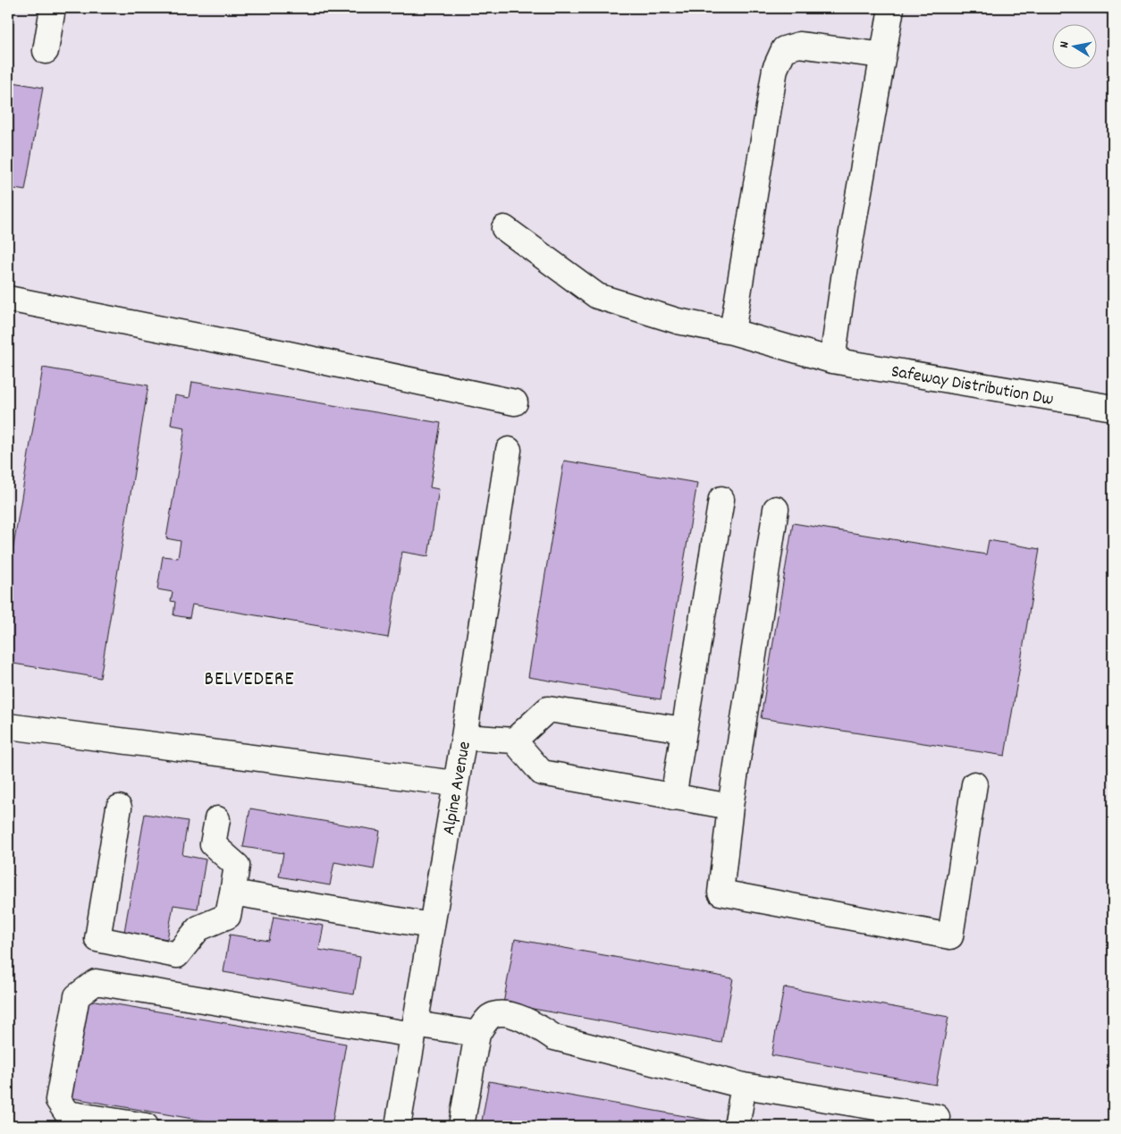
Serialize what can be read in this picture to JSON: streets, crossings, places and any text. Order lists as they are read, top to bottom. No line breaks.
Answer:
{"streets":{"street":["Safeway Distribution Dw","Alpine Avenue"]},"districts":["BELVEDERE"],"north":"left"}
